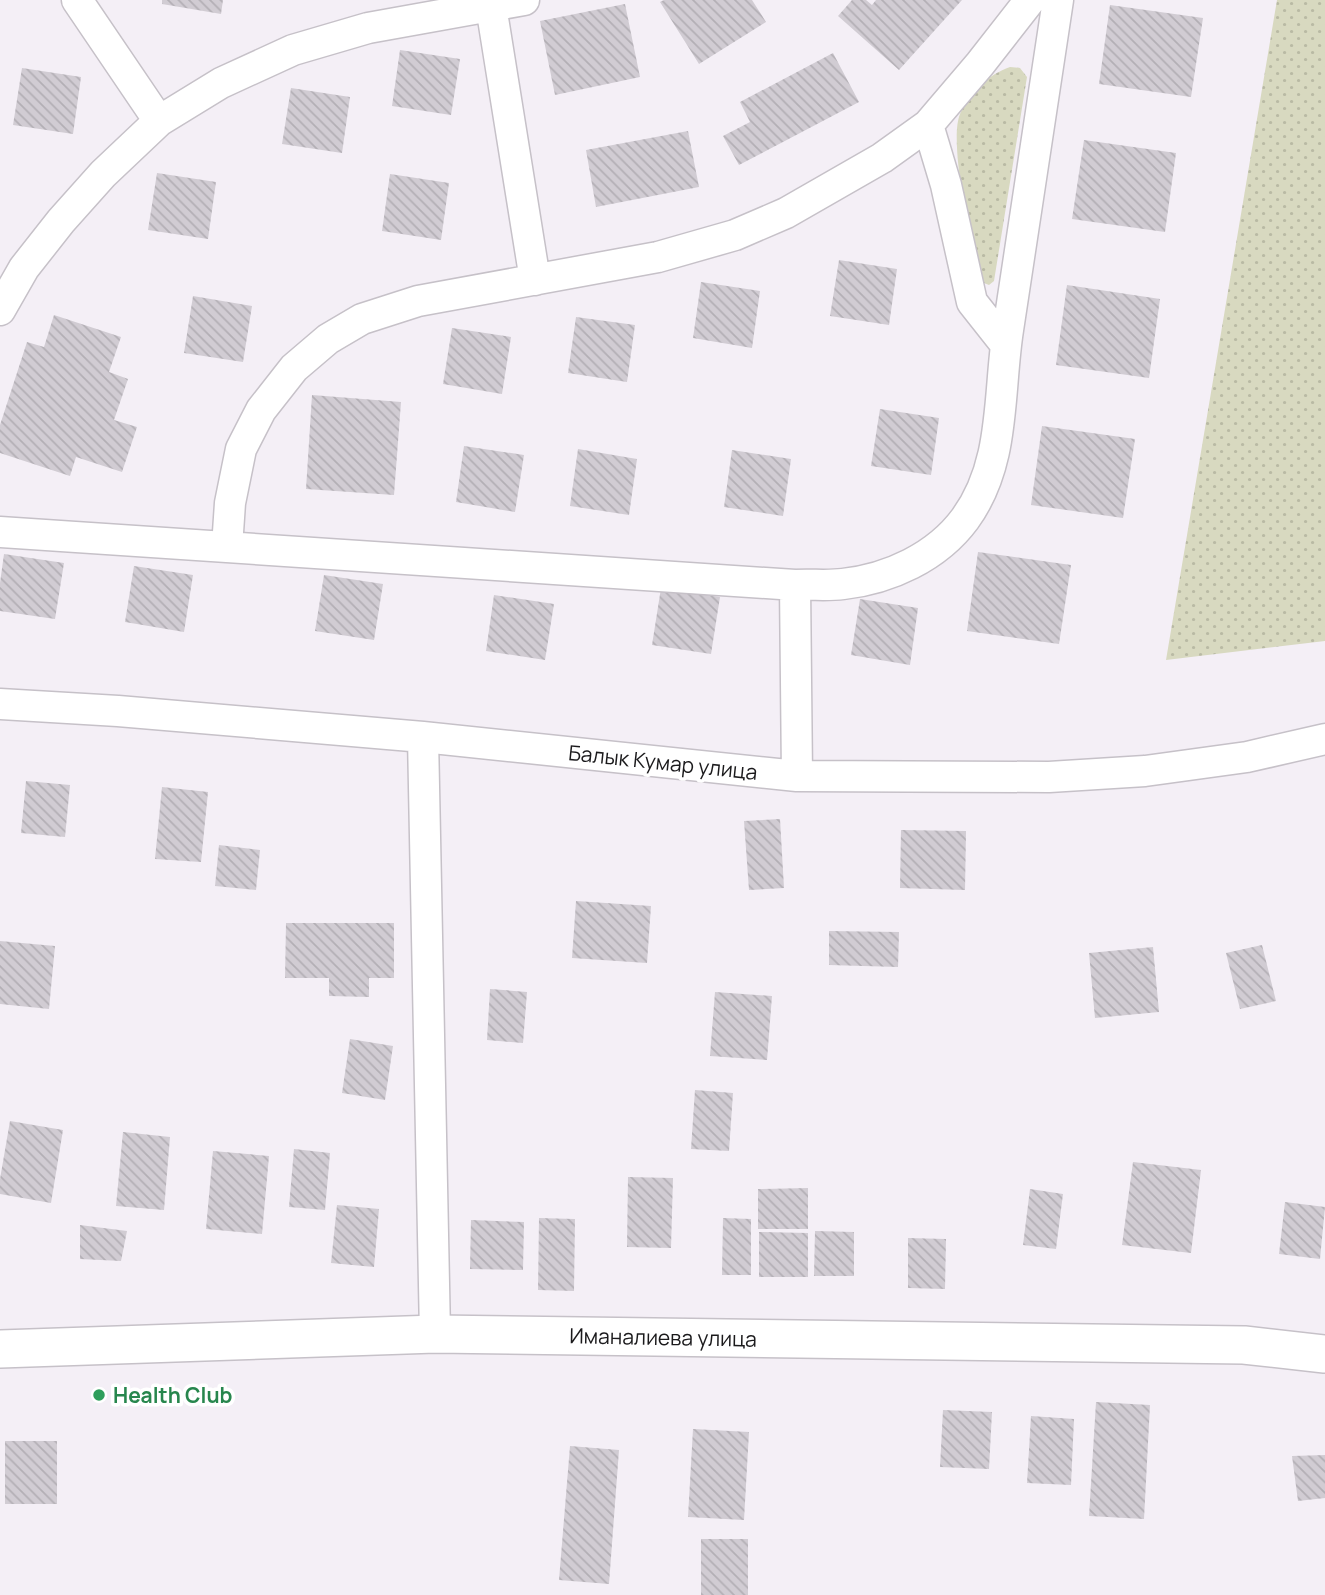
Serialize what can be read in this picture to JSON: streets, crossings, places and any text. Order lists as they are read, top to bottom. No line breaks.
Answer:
{"streets":{"street":["Балык Кумар улица","Иманалиева улица"]},"places":["Health Club"]}
